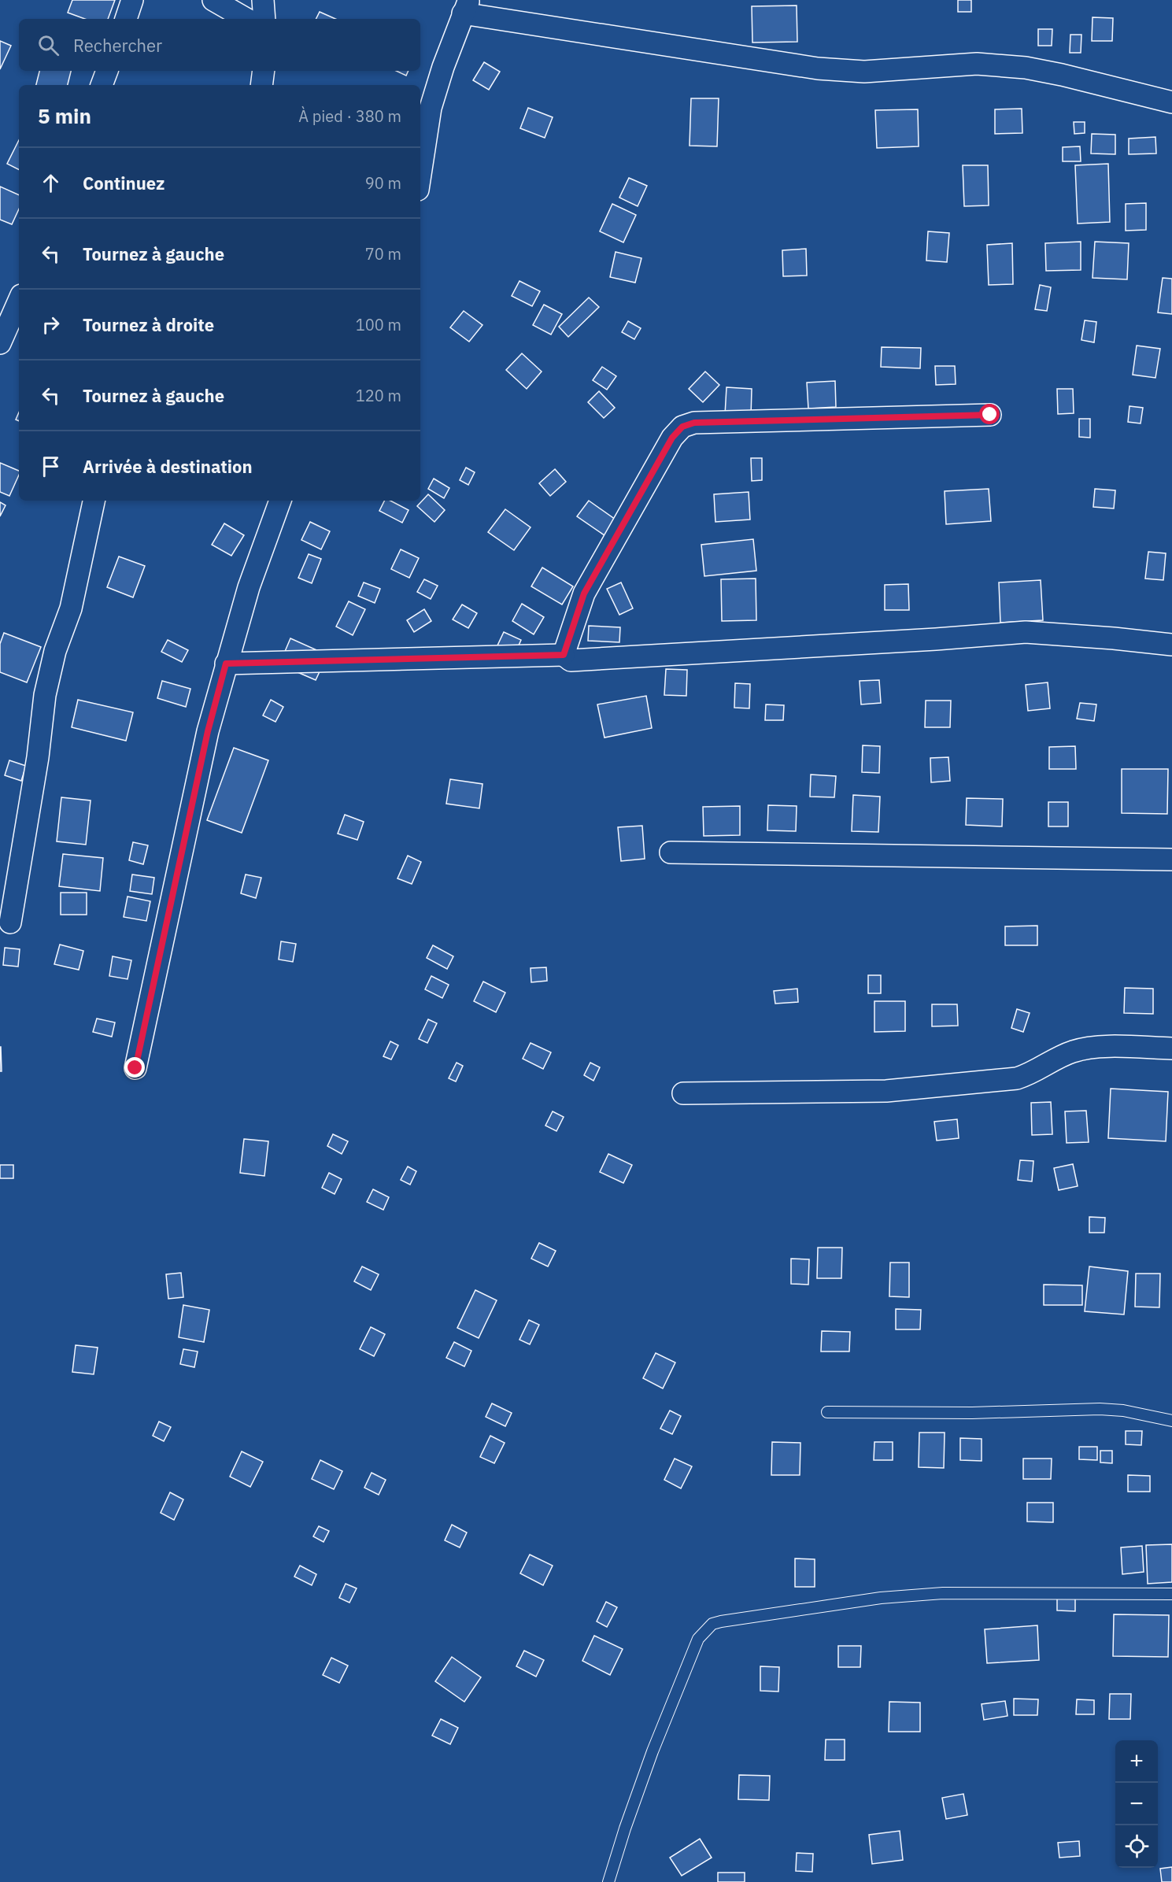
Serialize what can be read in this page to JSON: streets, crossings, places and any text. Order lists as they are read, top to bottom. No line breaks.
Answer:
{"page":{"search":"Rechercher","heading":["5 min","À pied · 380 m"],"list":[["Continuez","90 m"],["Tournez à gauche","70 m"],["Tournez à droite","100 m"],["Tournez à gauche","120 m"],"Arrivée à destination"],"map_buttons":["+","−"]}}
